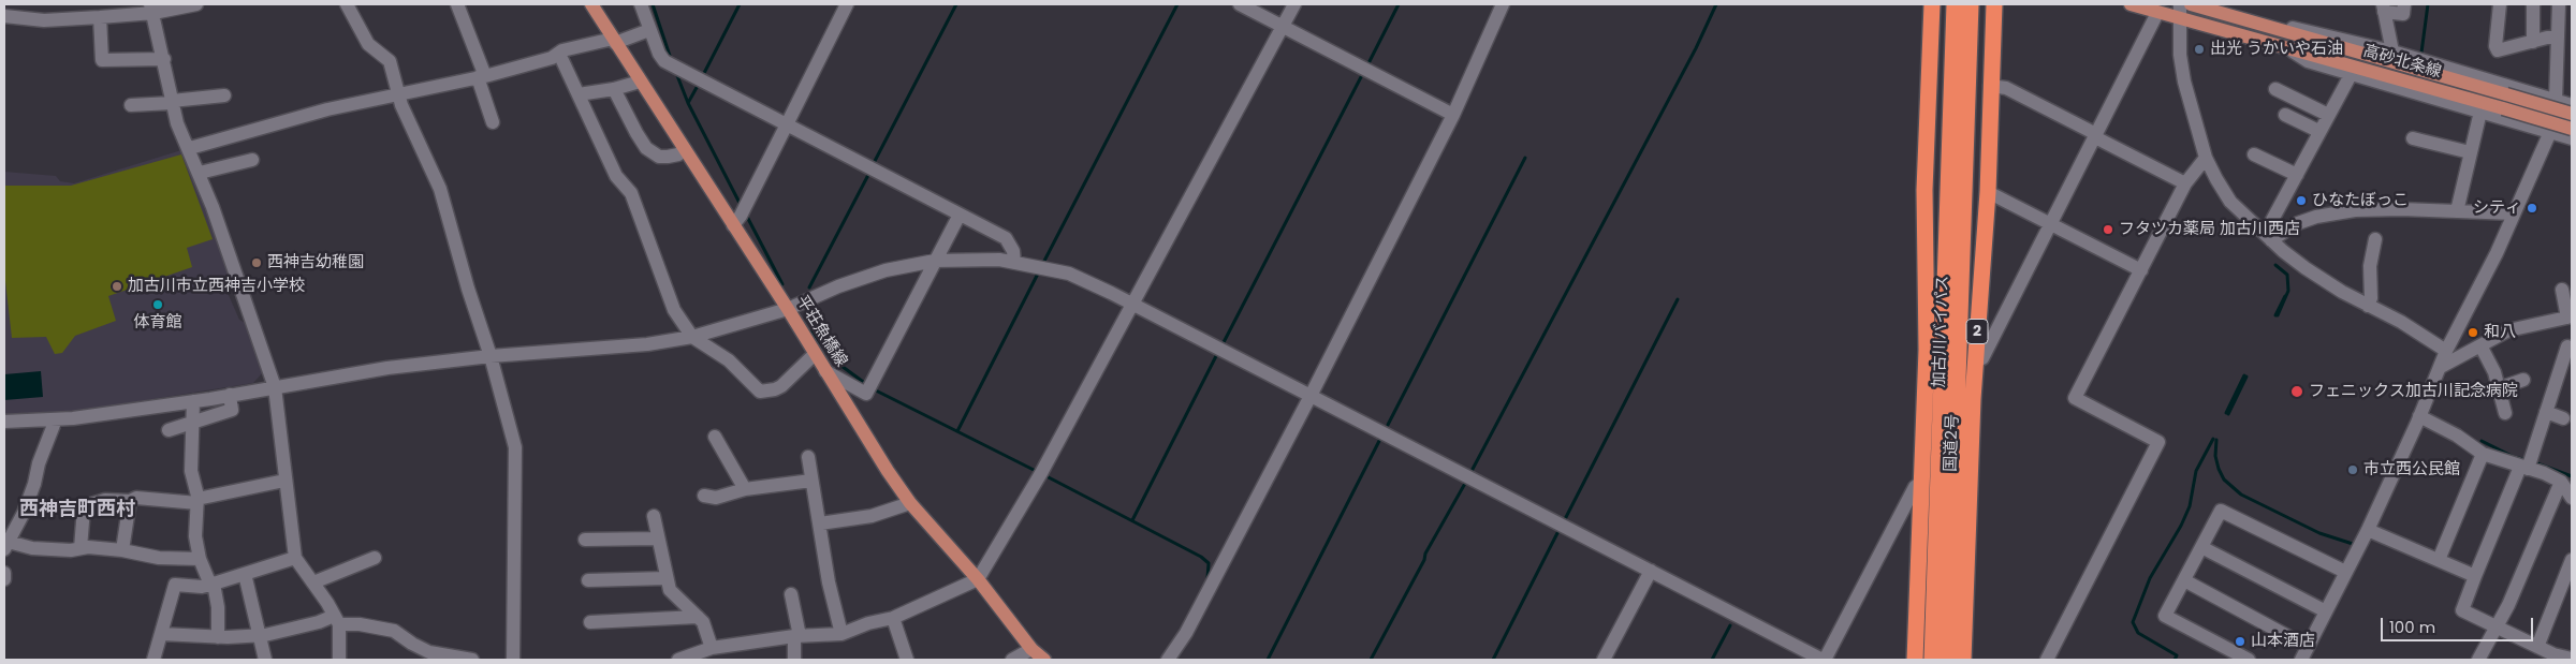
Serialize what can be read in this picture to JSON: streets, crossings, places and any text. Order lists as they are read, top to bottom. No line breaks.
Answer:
{"streets":{"highway":["加古川バイパス","2","国道2号"],"main road":["高砂北条線","平荘魚橋線"]},"districts":["西神吉町西村"],"places":["出光 うかいや石油","ひなたぼっこ","シティ","フタツカ薬局 加古川西店","西神吉幼稚園","加古川市立西神吉小学校","体育館","和八","フェニックス加古川記念病院","市立西公民館","山本酒店"],"scale_bar":"100 m"}
